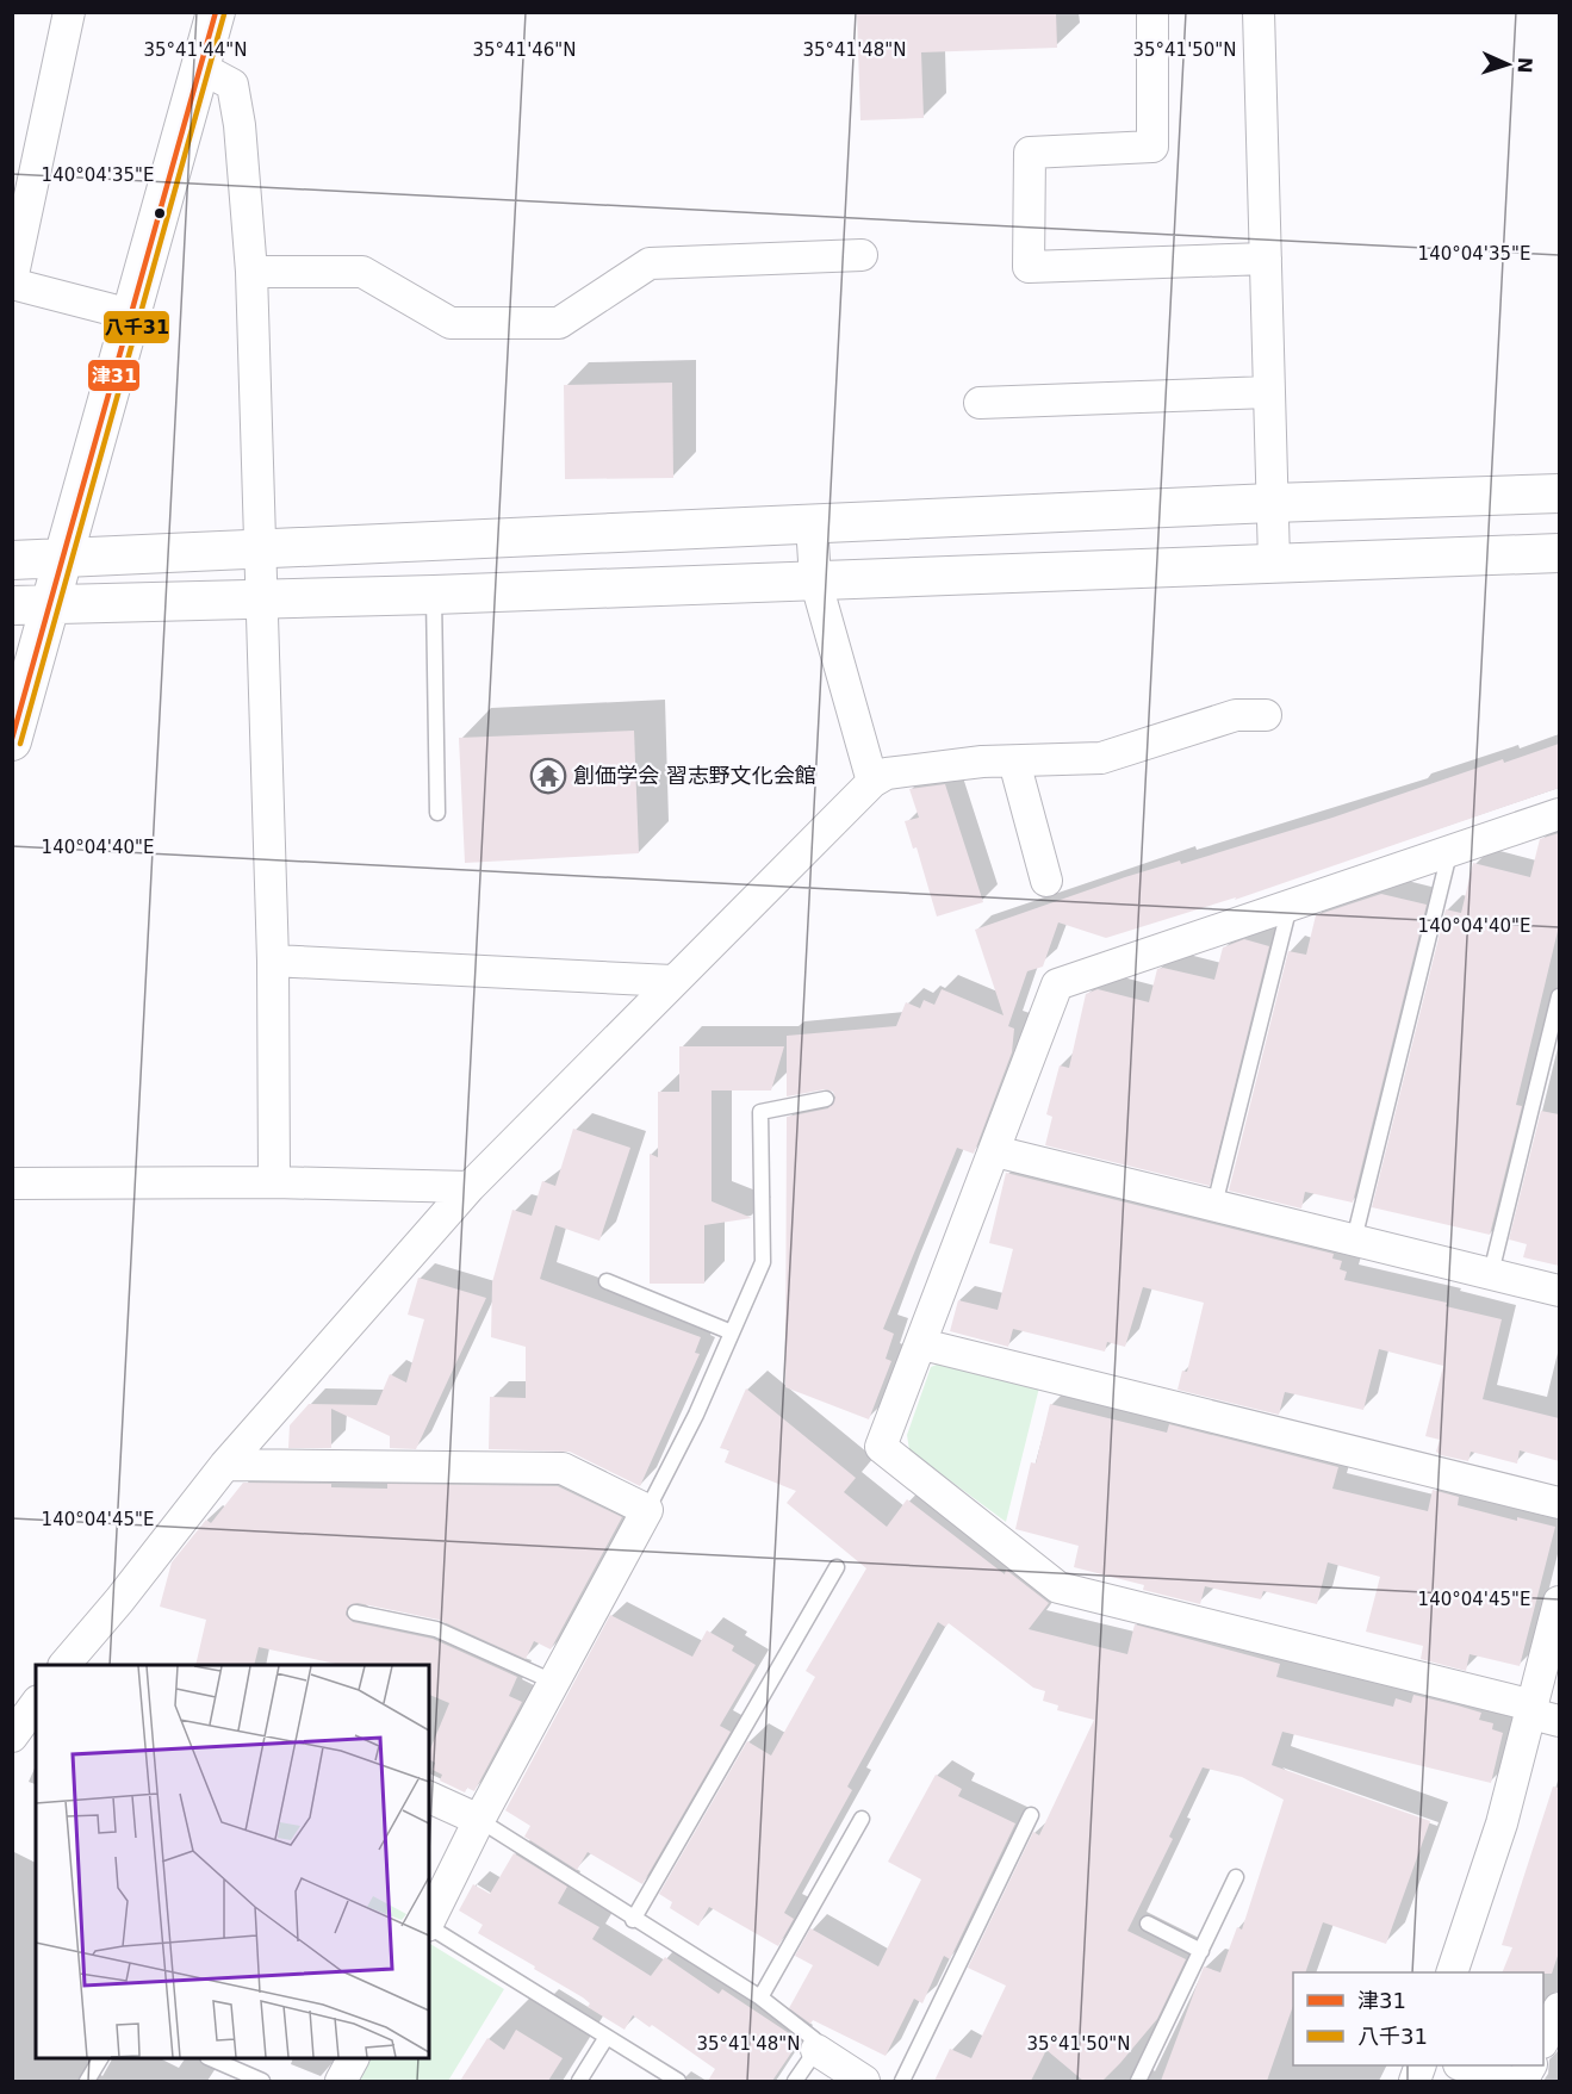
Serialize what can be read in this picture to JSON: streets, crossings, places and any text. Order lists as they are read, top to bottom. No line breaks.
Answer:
{"places":{"temple":["創価学会 習志野文化会館"]},"lines":["transit line 津31","transit line 八千31"],"legend":["津31","八千31"],"north":"right","coordinates":["35°41'44\"N","35°41'46\"N","35°41'48\"N","35°41'50\"N","140°04'35\"E","140°04'40\"E","140°04'45\"E"]}
